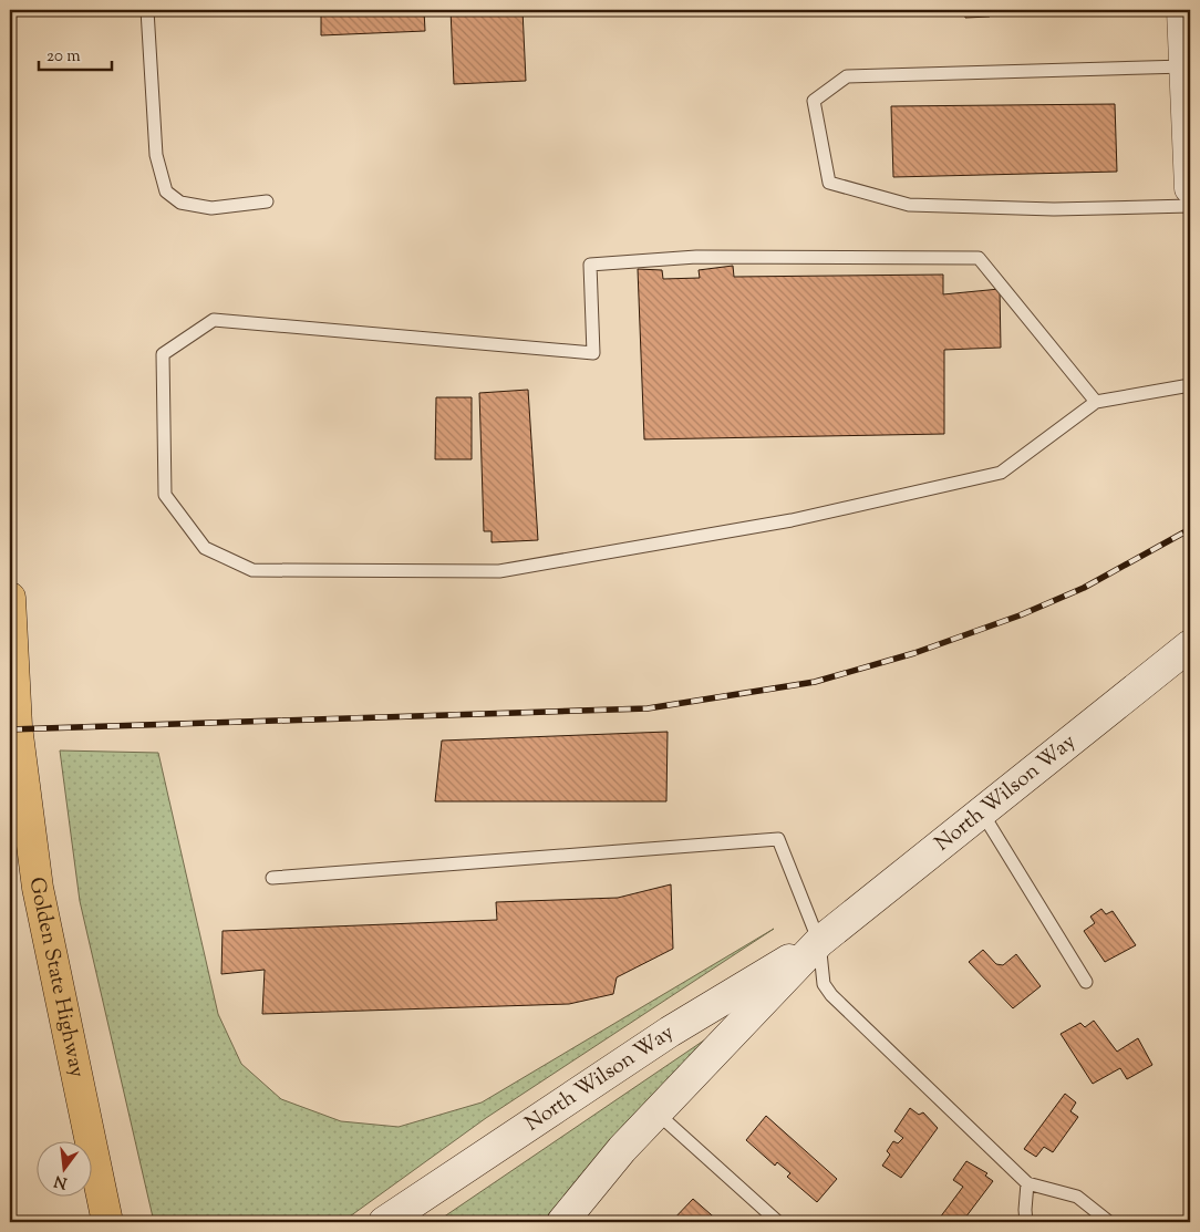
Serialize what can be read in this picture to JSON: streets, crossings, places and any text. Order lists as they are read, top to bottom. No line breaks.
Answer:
{"streets":{"highway":["Golden State Highway"],"main road":["North Wilson Way"]},"scale_bar":"20 m","north":"bottom"}
